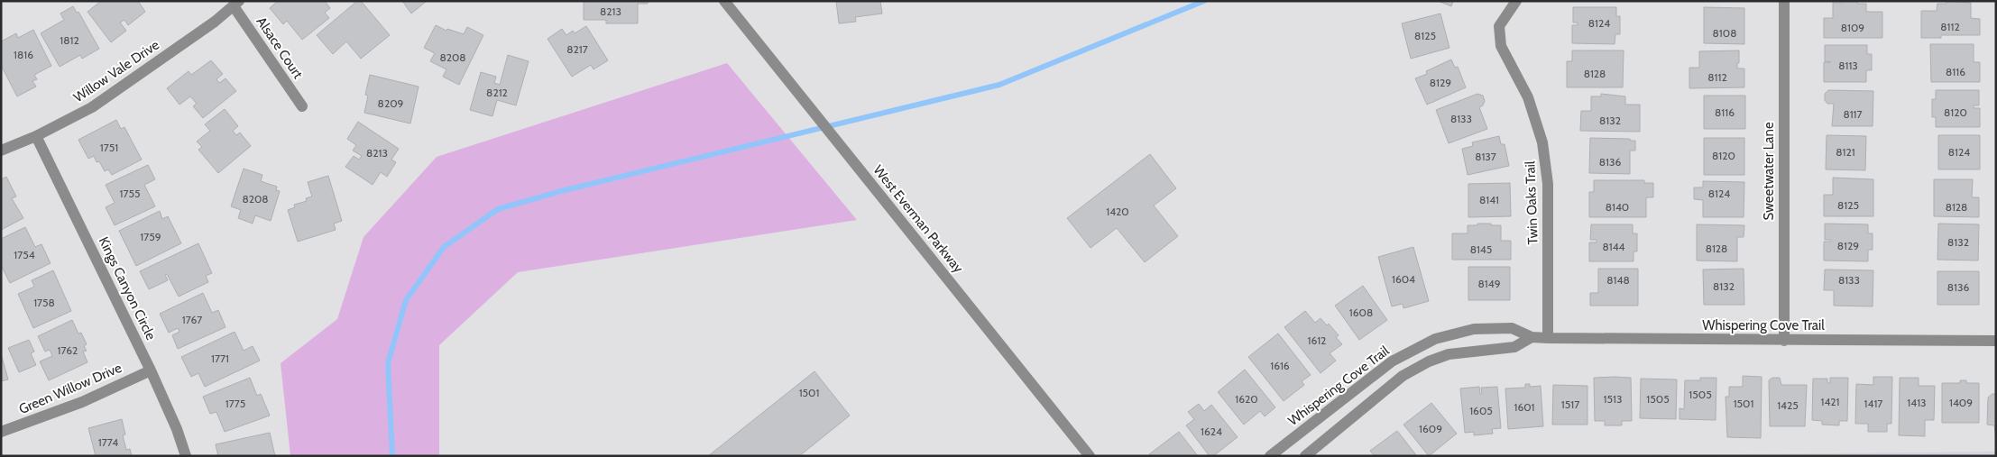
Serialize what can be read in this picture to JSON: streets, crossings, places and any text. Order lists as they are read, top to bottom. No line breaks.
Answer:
{"streets":{"street":["Alsace Court","Willow Vale Drive","Sweetwater Lane","Twin Oaks Trail","West Everman Parkway","Kings Canyon Circle","Whispering Cove Trail","Green Willow Drive"]},"crossings":[["Alsace Court","Willow Vale Drive"],["Willow Vale Drive","Kings Canyon Circle"],["Sweetwater Lane","Whispering Cove Trail"],["Twin Oaks Trail","Whispering Cove Trail"],["Kings Canyon Circle","Green Willow Drive"]],"house_numbers":["8213","8124","8112","8109","8108","8125","1812","8217","1816","8208","8113","8116","8128","8112","8129","8212","8209","8116","8120","8117","8133","8132","1751","8121","8124","8213","8120","8137","8136","1755","8124","8208","8141","8125","8140","8128","1420","1759","8132","8129","8144","8128","8145","1754","1604","8148","8133","8149","8132","8136","1758","1608","1767","1612","1762","1771","1616","1501","1505","1620","1513","1505","1421","1413","1409","1775","1501","1417","1517","1425","1601","1605","1609","1624","1774"]}
